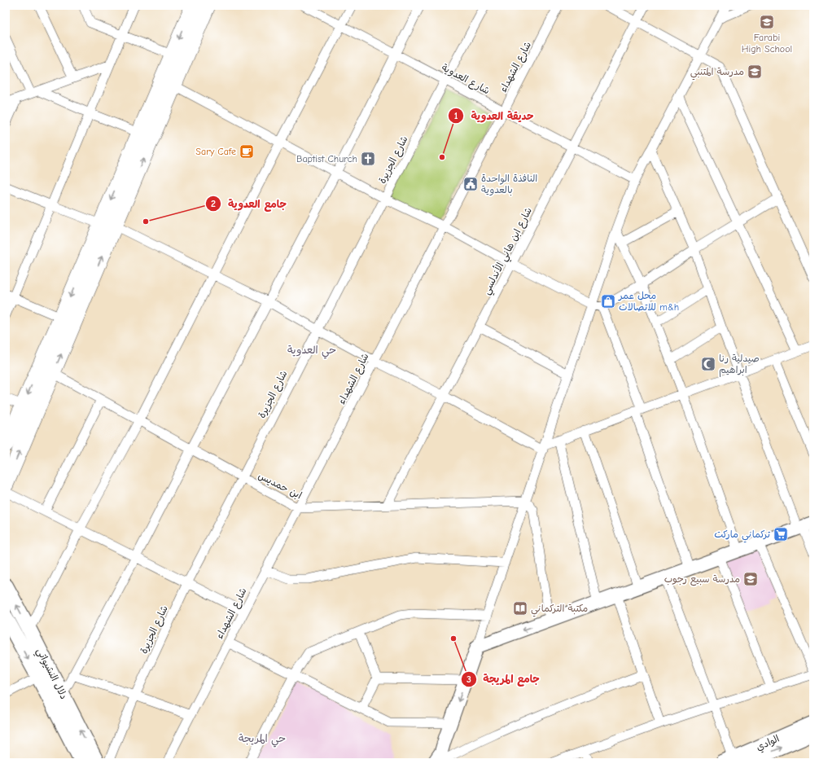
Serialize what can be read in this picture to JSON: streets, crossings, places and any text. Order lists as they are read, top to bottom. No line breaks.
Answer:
{"streets":{"main road":["دلال النشيواتي","الوادي"],"street":["شارع الشهداء","شارع العدوية","شارع الجزيرة","شارع ابن هاني الأندلسي","ابن حمديس"]},"crossings":[["شارع الشهداء","شارع العدوية"],["شارع الشهداء","ابن حمديس"],["شارع العدوية","شارع الجزيرة"],["شارع العدوية","شارع ابن هاني الأندلسي"],["شارع الجزيرة","ابن حمديس"],["شارع ابن هاني الأندلسي","ابن حمديس"]],"districts":["حي العدوية","حي المريجة"],"places":{"school or university":["Farabi High School","مدرسة المتنبي","مدرسة سبيع رجوب"],"cafe":["Sary Cafe"],"other":["حديقة العدوية","جامع العدوية","جامع المريجة"],"church":["Baptist Church"],"public building":["النافذة الواحدة بالعدوية"],"shop":["محل عمر للاتصالات m&h"],"mosque":["صيدلية رنا ابراهيم"],"supermarket":["تركماني ماركت"],"library":["مكتبة التركماني"]}}
